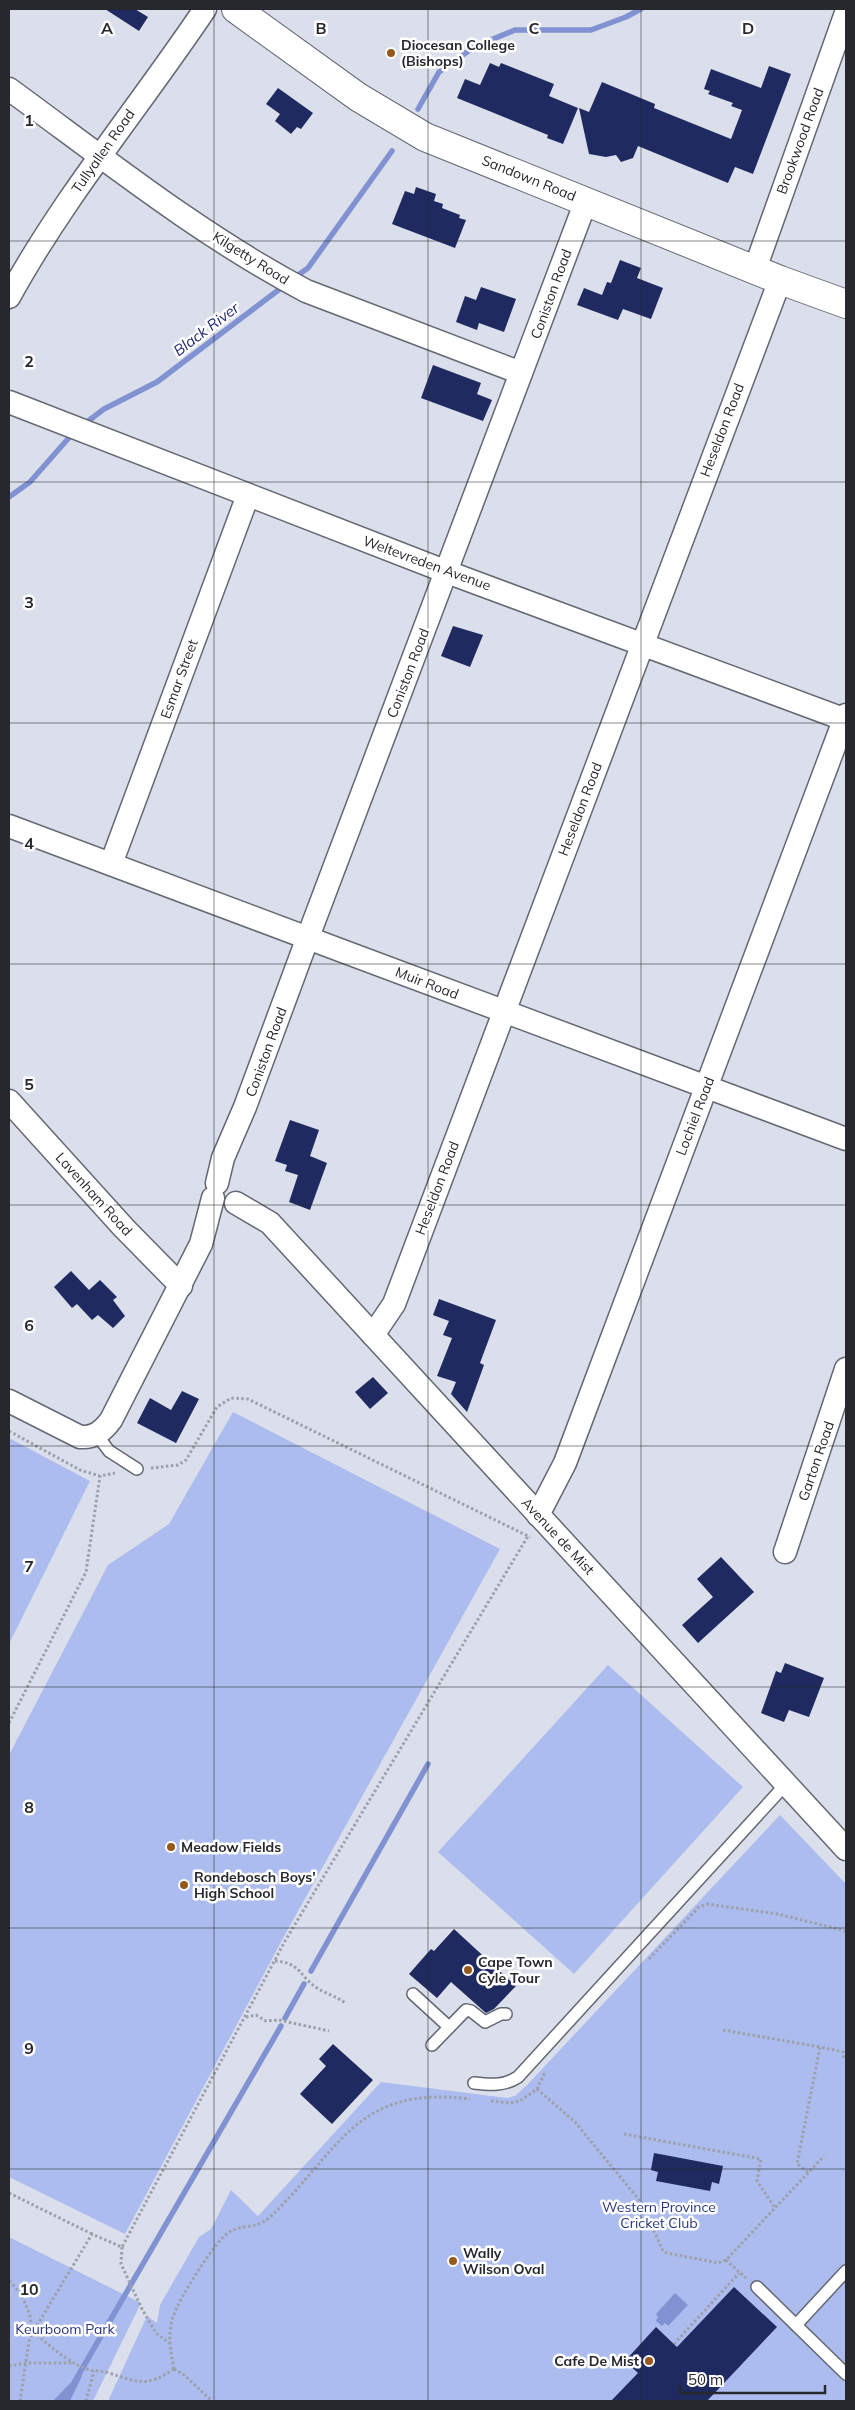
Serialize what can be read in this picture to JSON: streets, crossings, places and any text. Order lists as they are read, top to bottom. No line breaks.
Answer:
{"streets":{"street":["Brookwood Road","Tullyallen Road","Sandown Road","Kilgetty Road","Coniston Road","Heseldon Road","Weltevreden Avenue","Esmar Street","Muir Road","Lochiel Road","Lavenham Road","Garton Road","Avenue de Mist"]},"crossings":[["Brookwood Road","Sandown Road"],["Tullyallen Road","Kilgetty Road"],["Sandown Road","Coniston Road"],["Sandown Road","Heseldon Road"],["Kilgetty Road","Coniston Road"],["Coniston Road","Weltevreden Avenue"],["Coniston Road","Muir Road"],["Coniston Road","Lavenham Road"],["Coniston Road","Avenue de Mist"],["Heseldon Road","Weltevreden Avenue"],["Heseldon Road","Muir Road"],["Heseldon Road","Avenue de Mist"],["Weltevreden Avenue","Esmar Street"],["Weltevreden Avenue","Lochiel Road"],["Esmar Street","Muir Road"],["Muir Road","Lochiel Road"],["Lochiel Road","Avenue de Mist"]],"water":["Black River"],"parks":["Western Province Cricket Club","Keurboom Park"],"places":["Diocesan College (Bishops)","Meadow Fields","Rondebosch Boys' High School","Cape Town Cyle Tour","Wally Wilson Oval","Cafe De Mist"],"scale_bar":"50 m","grid":{"columns":["A","B","C","D"],"rows":["1","2","3","4","5","6","7","8","9","10"]}}
